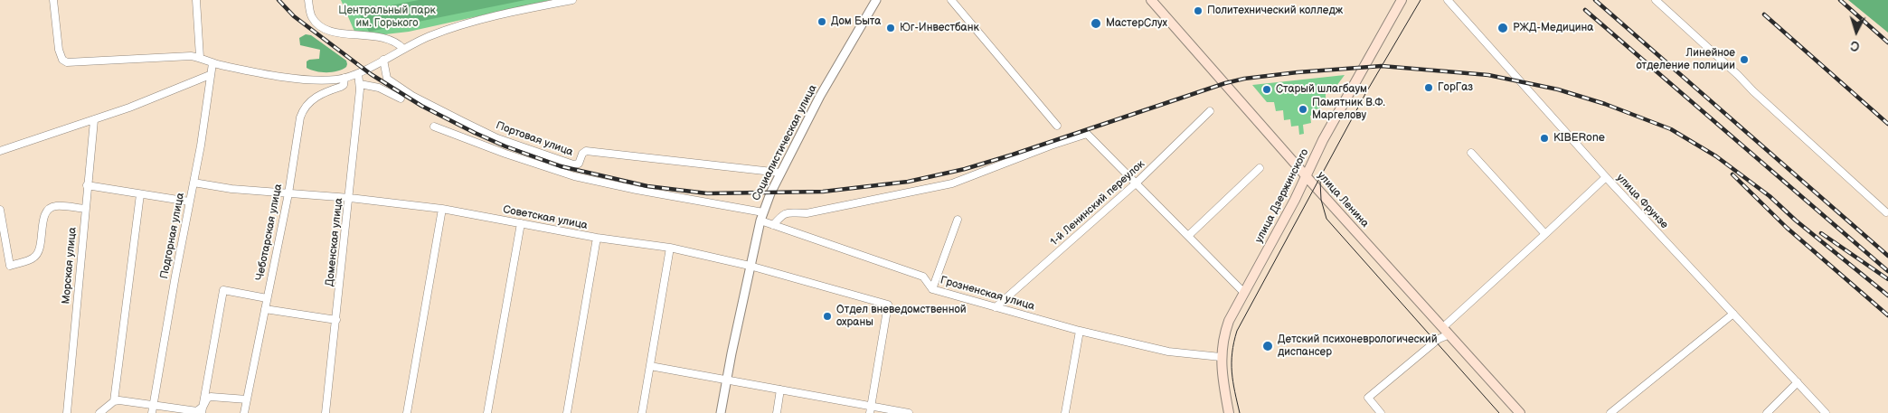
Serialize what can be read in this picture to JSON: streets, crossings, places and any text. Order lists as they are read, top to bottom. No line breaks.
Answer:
{"streets":{"main road":["улица Дзержинского","улица Ленина"],"street":["Портовая улица","Социалистическая улица","улица Фрунзе","1-й Ленинский переулок","Советская улица","Чеботарская улица","Подгорная улица","Доменская улица","Морская улица","Грозненская улица"]},"crossings":[["Портовая улица","Социалистическая улица"],["Портовая улица","Грозненская улица"],["Социалистическая улица","Советская улица"],["Социалистическая улица","Грозненская улица"],["улица Дзержинского","улица Ленина"],["улица Дзержинского","Грозненская улица"],["1-й Ленинский переулок","Грозненская улица"],["Советская улица","Чеботарская улица"],["Советская улица","Подгорная улица"],["Советская улица","Доменская улица"]],"parks":["Центральный парк им. Горького"],"places":["Политехнический колледж","Дом Быта","МастерСлух","Юг-Инвестбанк","РЖД-Медицина","Линейное отделение полиции","ГорГаз","Старый шлагбаум","Памятник В.Ф. Маргелову","KIBERone","Отдел вневедомственной охраны","Детский психоневрологический диспансер"],"north":"bottom"}
